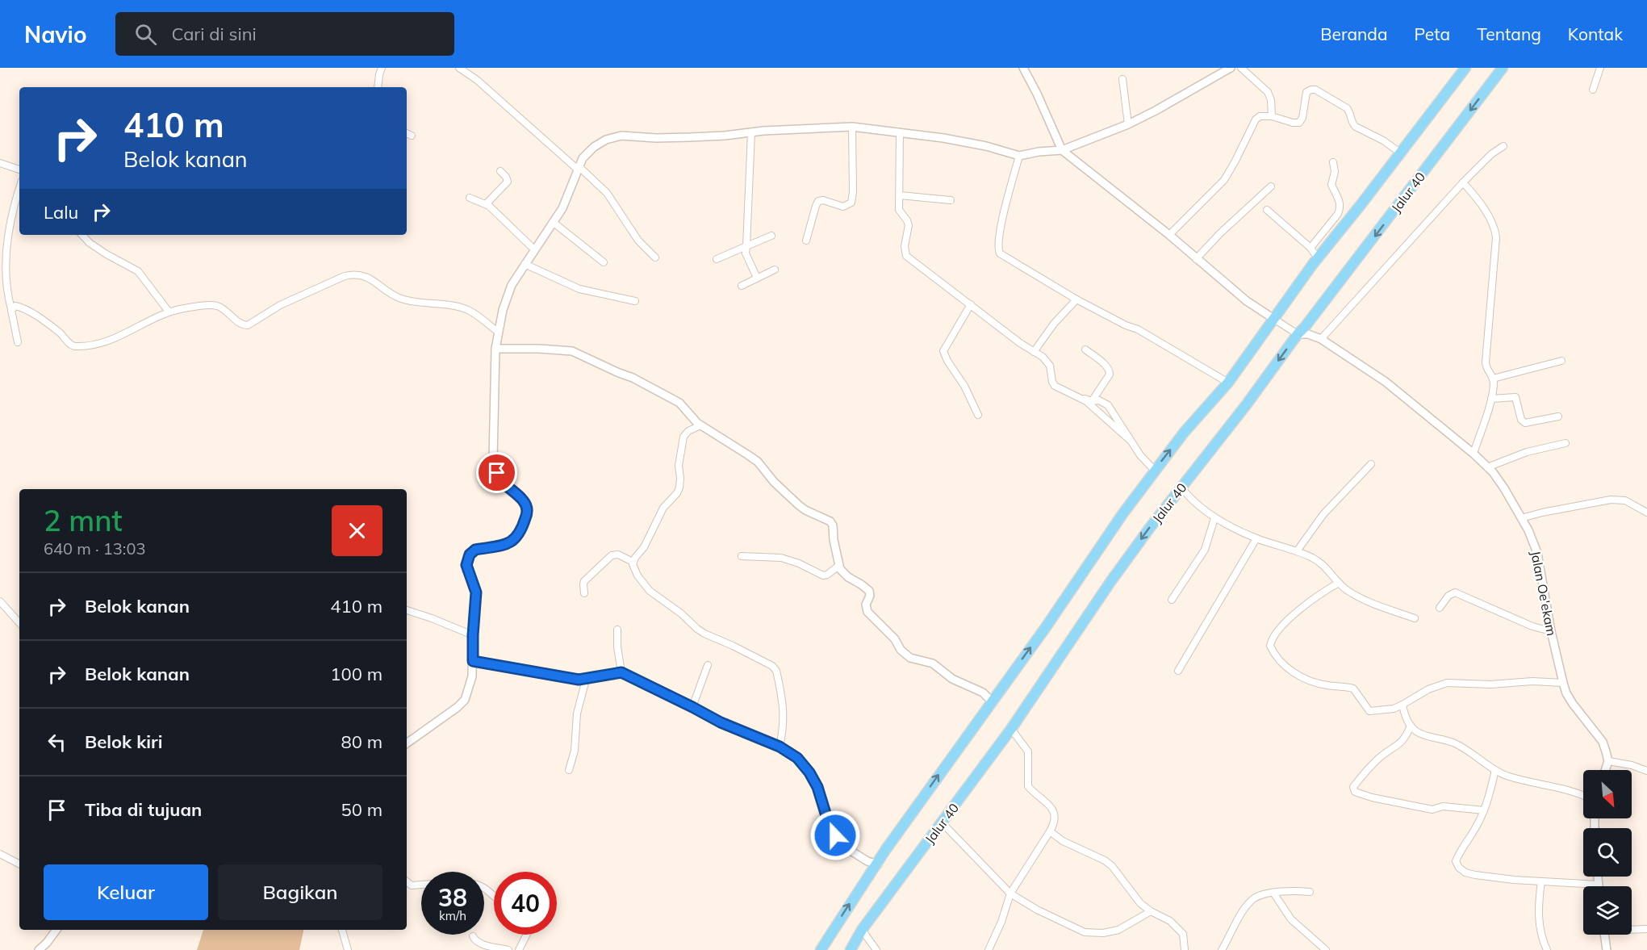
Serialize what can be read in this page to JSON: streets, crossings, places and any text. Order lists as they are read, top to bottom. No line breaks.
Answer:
{"streets":{"highway":["Jalur 40"],"street":["Jalan Oe'ekam"]},"crossings":[["Jalur 40","Jalan Oe'ekam"]],"north":"bottom right","page":{"header":"Navio","search":"Cari di sini","nav":["Beranda","Peta","Tentang","Kontak"],"turn":["410 m","Belok kanan"],"then":"Lalu","heading":["2 mnt","640 m · 13:03"],"list":[{"name":"Belok kanan","value":"410 m"},{"name":"Belok kanan","value":"100 m"},{"name":"Belok kiri","value":"80 m"},{"name":"Tiba di tujuan","value":"50 m"}],"buttons":["Keluar","Bagikan"],"speed":"38 km/h","limit":"40"}}
